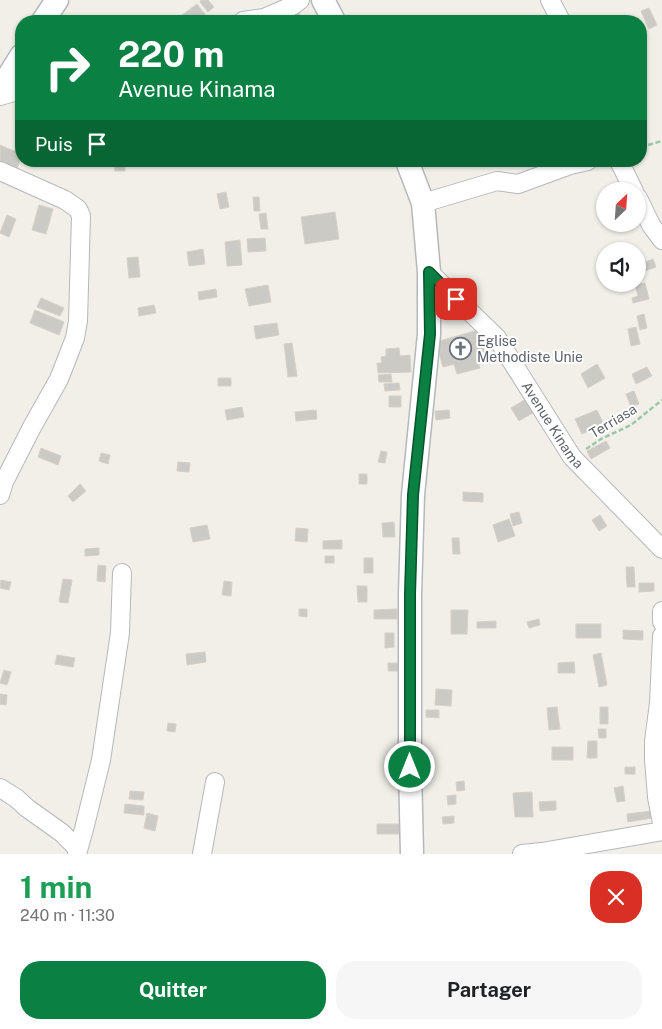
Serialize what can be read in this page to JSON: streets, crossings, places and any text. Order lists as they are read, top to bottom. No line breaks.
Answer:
{"streets":{"street":["Avenue Kinama"],"path":["Terriasa"]},"crossings":[["Terriasa","Avenue Kinama"]],"places":{"church":["Eglise Methodiste Unie"]},"north":"top right","page":{"turn":["220 m","Avenue Kinama"],"then":"Puis","heading":["1 min","240 m · 11:30"],"buttons":["Quitter","Partager"]}}
